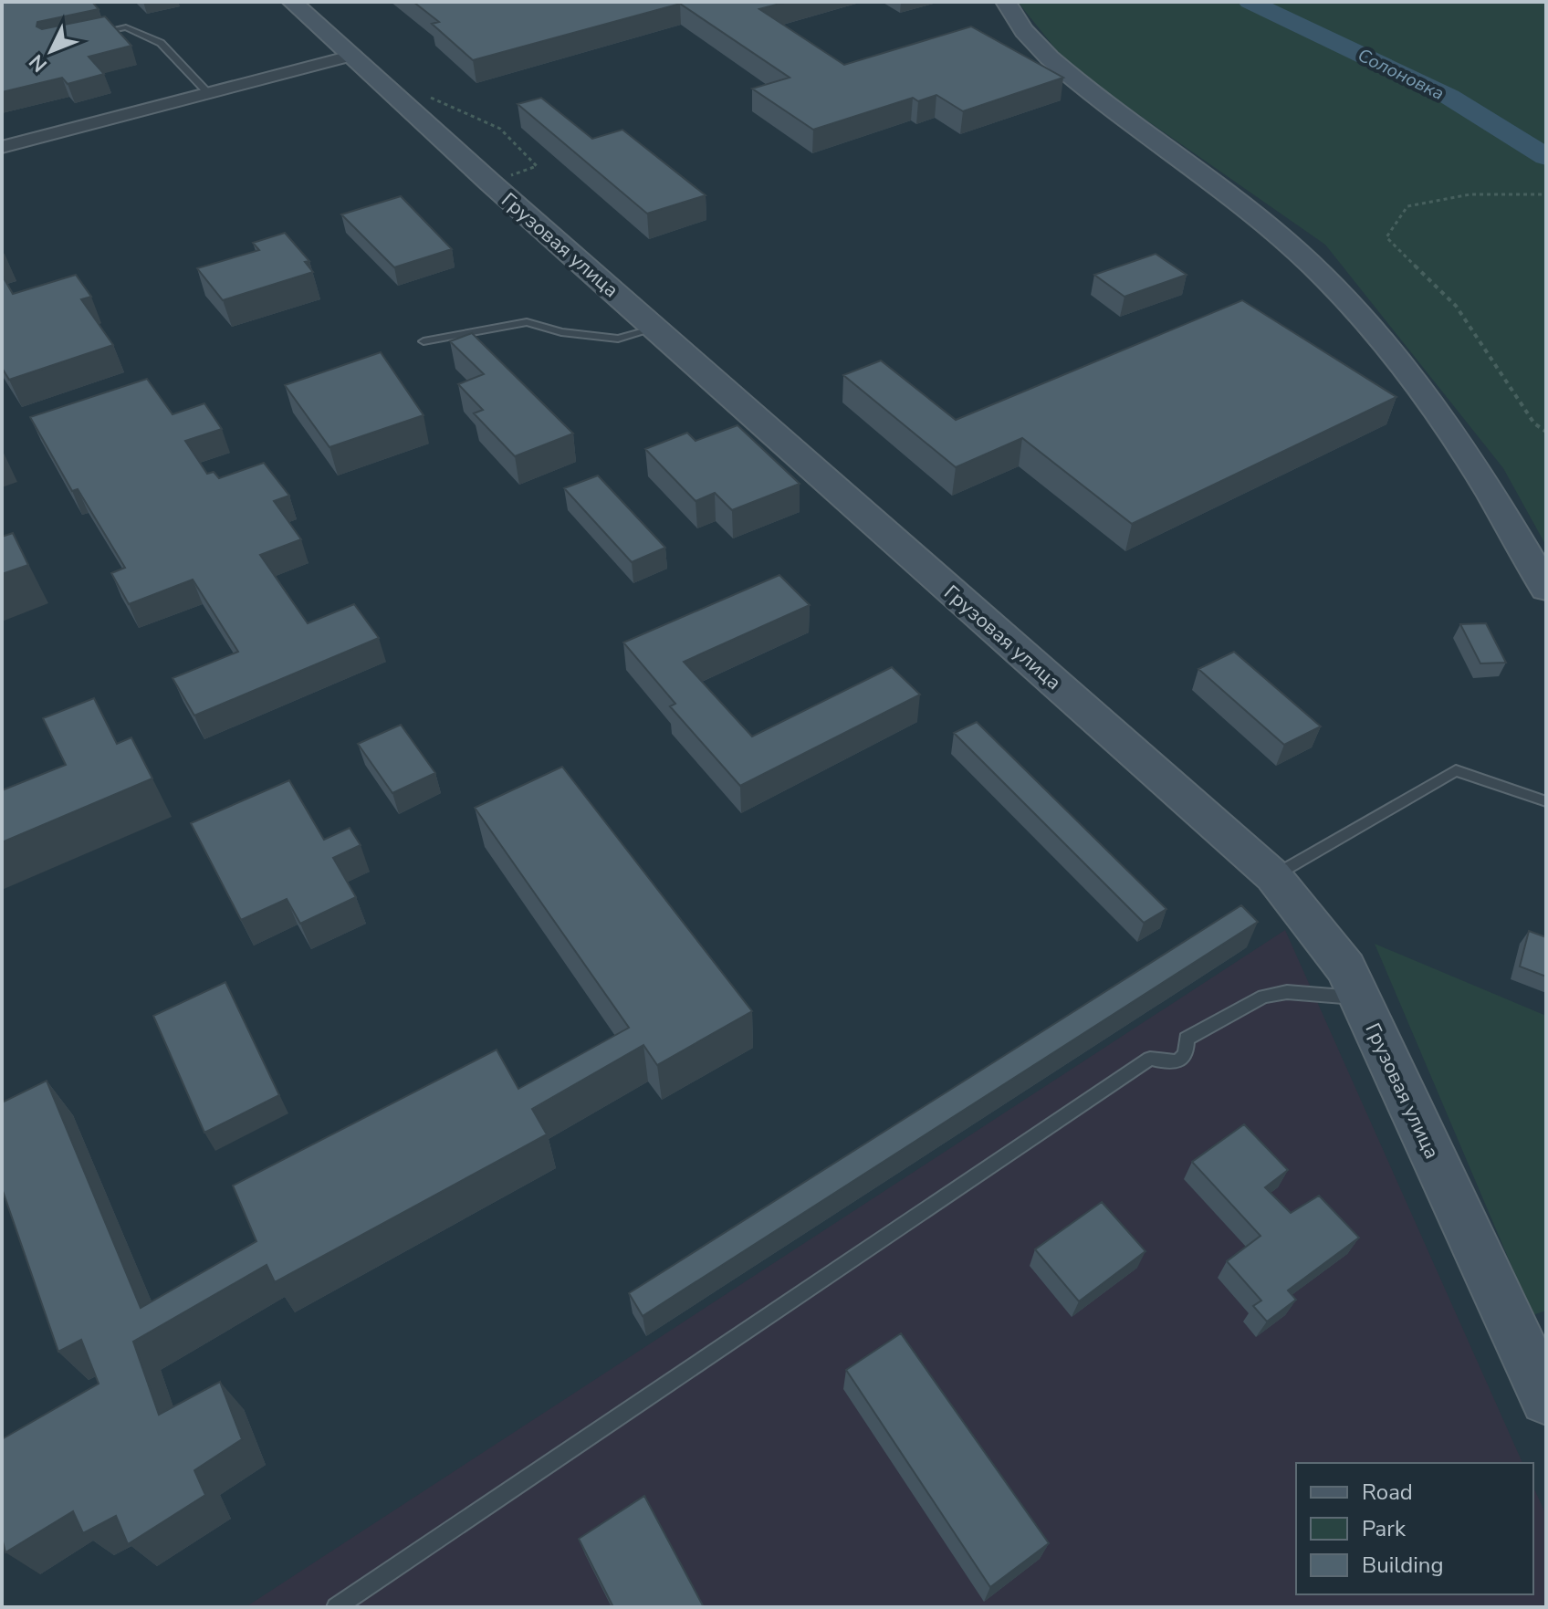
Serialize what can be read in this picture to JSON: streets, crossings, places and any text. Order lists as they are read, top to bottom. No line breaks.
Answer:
{"streets":{"street":["Грузовая улица"]},"water":["Солоновка"],"legend":["Road","Park","Building"],"north":"bottom left"}
